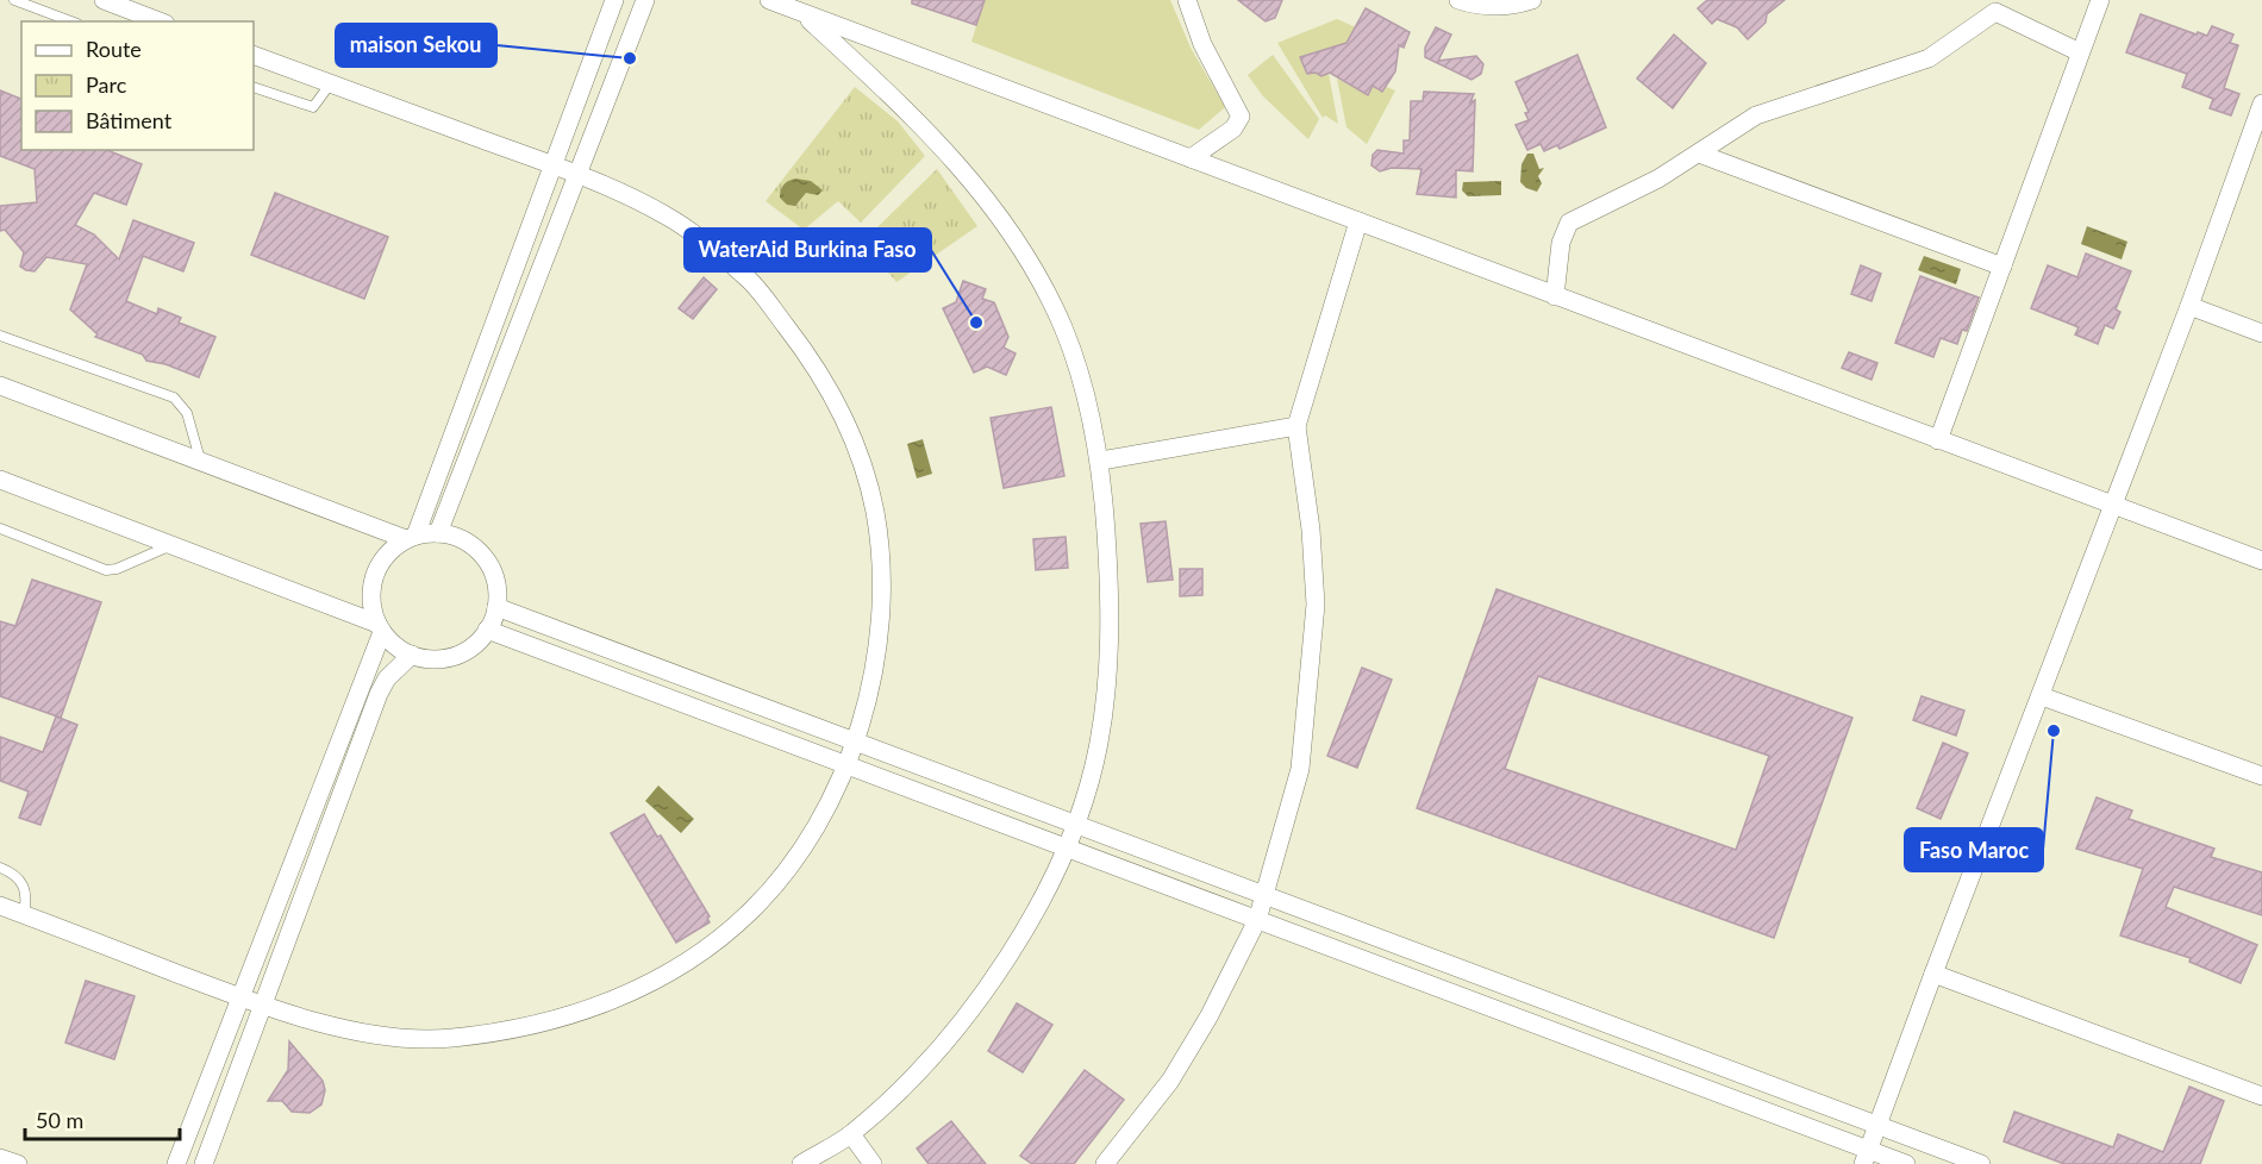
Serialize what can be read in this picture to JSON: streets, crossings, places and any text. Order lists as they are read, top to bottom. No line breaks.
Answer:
{"places":["maison Sekou","WaterAid Burkina Faso","Faso Maroc"],"legend":["Route","Parc","Bâtiment"],"scale_bar":"50 m"}
